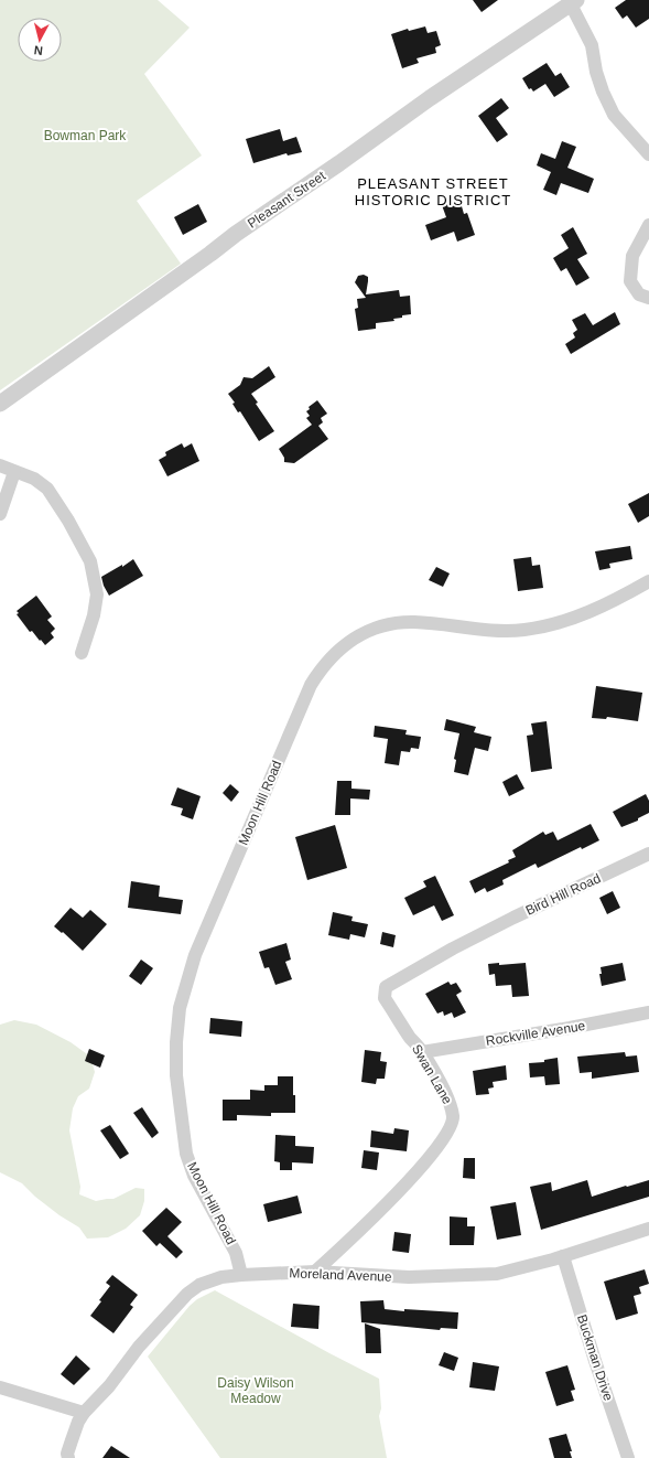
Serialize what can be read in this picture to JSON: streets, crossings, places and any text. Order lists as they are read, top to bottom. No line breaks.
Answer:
{"streets":{"street":["Pleasant Street","Moon Hill Road","Bird Hill Road","Rockville Avenue","Swan Lane","Moreland Avenue","Buckman Drive"]},"crossings":[["Moon Hill Road","Moreland Avenue"],["Bird Hill Road","Swan Lane"],["Rockville Avenue","Swan Lane"],["Swan Lane","Moreland Avenue"],["Moreland Avenue","Buckman Drive"]],"districts":["PLEASANT STREET HISTORIC DISTRICT"],"parks":["Bowman Park","Daisy Wilson Meadow"],"north":"bottom"}
